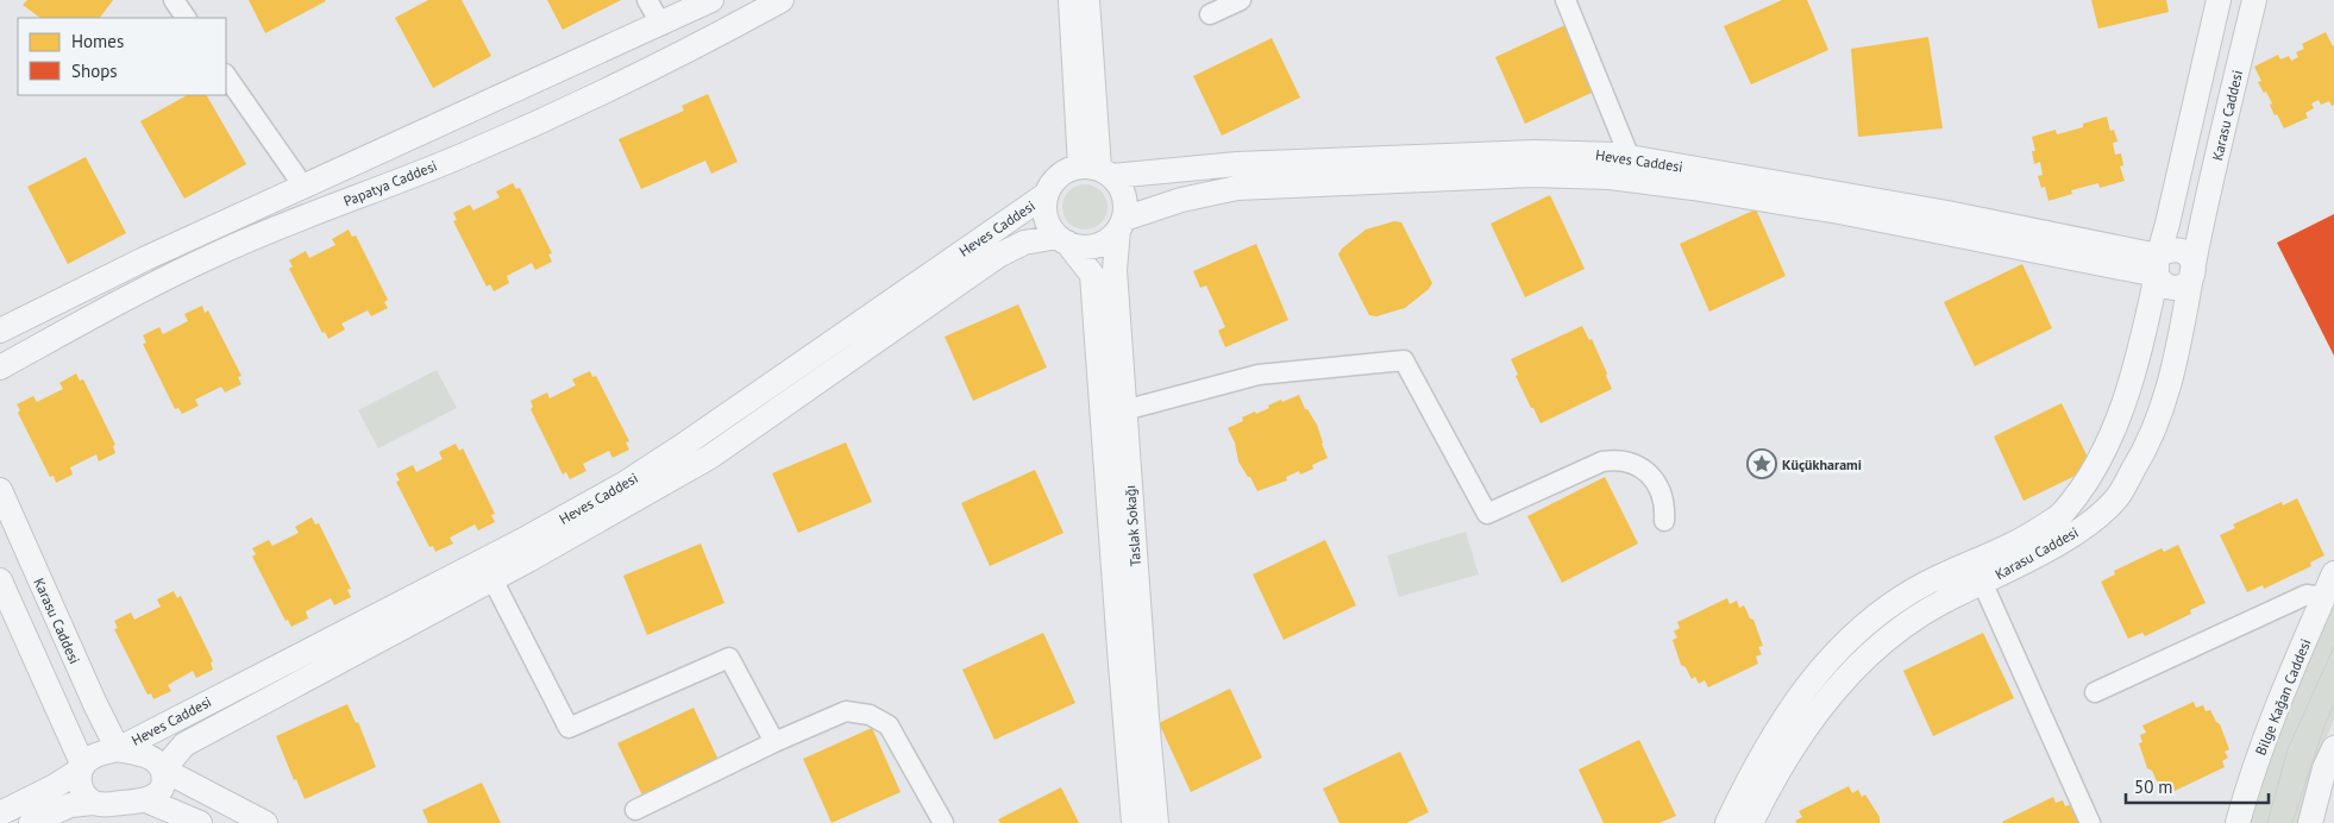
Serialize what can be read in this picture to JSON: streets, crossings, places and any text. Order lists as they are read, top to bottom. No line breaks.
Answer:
{"streets":{"street":["Karasu Caddesi","Heves Caddesi","Papatya Caddesi","Taslak Sokağı","Bilge Kağan Caddesi"]},"crossings":[["Karasu Caddesi","Heves Caddesi"],["Heves Caddesi","Taslak Sokağı"]],"places":{"place":["Küçükharami"]},"legend":["Homes","Shops"],"scale_bar":"50 m"}
